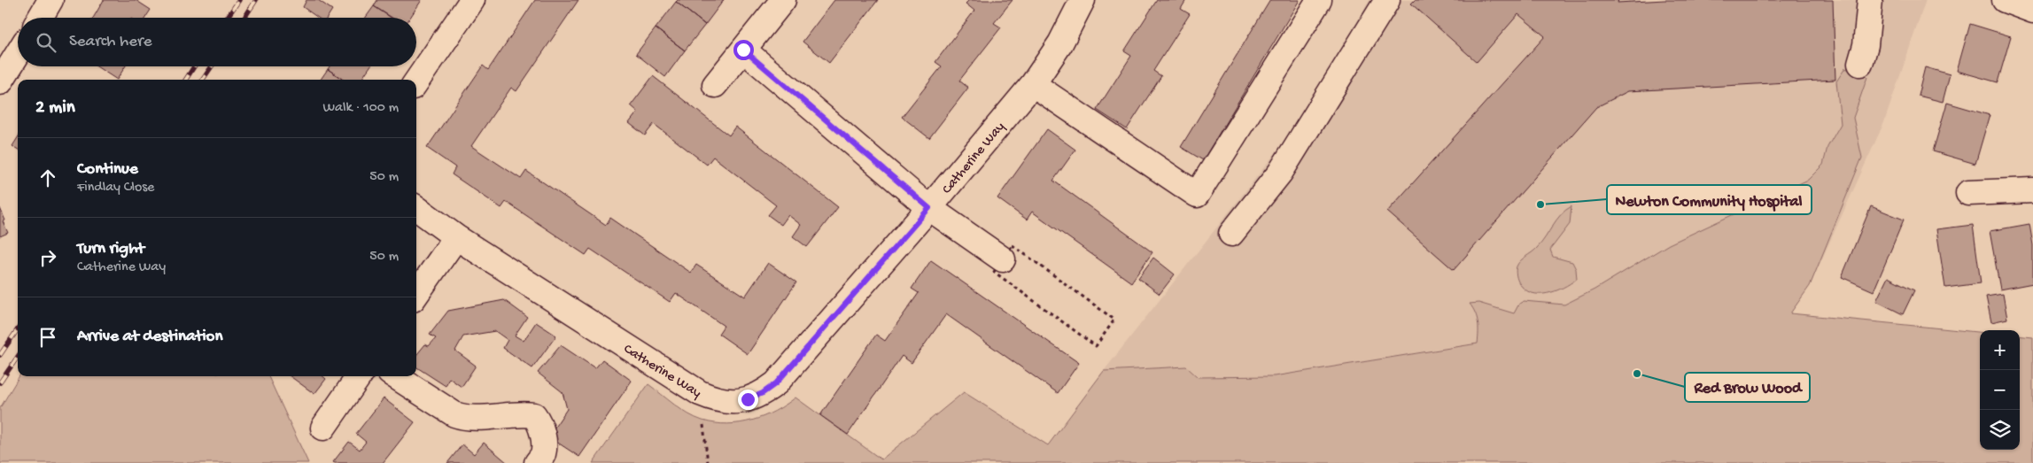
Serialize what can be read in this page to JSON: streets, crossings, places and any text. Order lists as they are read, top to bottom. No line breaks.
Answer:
{"streets":{"street":["Catherine Way"]},"places":["Newton Community Hospital","Red Brow Wood"],"page":{"search":"Search here","heading":["2 min","Walk · 100 m"],"list":[["Continue","Findlay Close","50 m"],["Turn right","Catherine Way","50 m"],"Arrive at destination"],"map_buttons":["+","−"]}}
